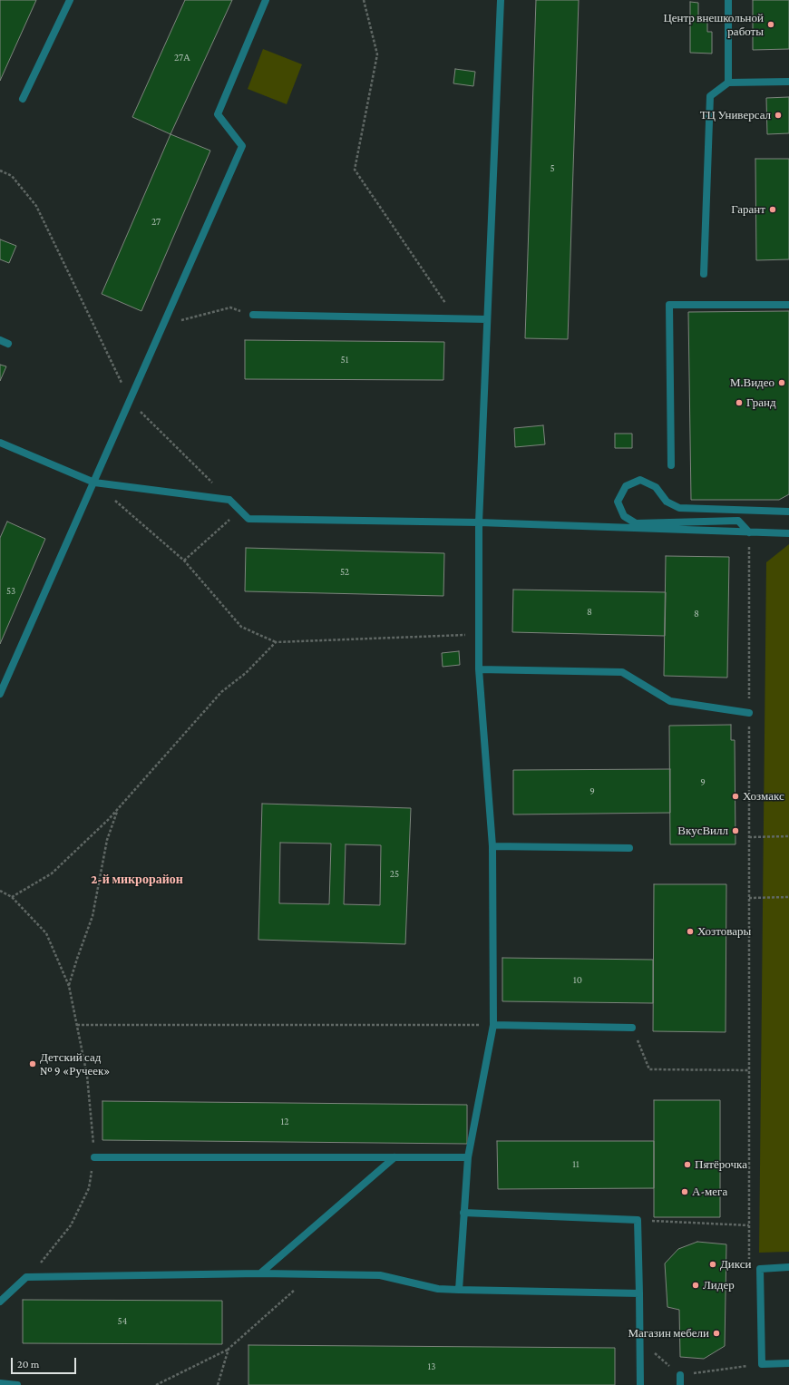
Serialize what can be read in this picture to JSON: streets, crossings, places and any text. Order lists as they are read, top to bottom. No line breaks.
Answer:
{"districts":["2-й микрорайон"],"places":["Центр внешкольной работы","ТЦ Универсал","Гарант","М.Видео","Гранд","Хозмакс","ВкусВилл","Хозтовары","Детский сад № 9 «Ручеек»","Пятёрочка","А-мега","Дикси","Лидер","Магазин мебели"],"house_numbers":["27А","5","27","51","52","53","8","8","9","9","25","10","12","11","54","13"],"scale_bar":"20 m"}
